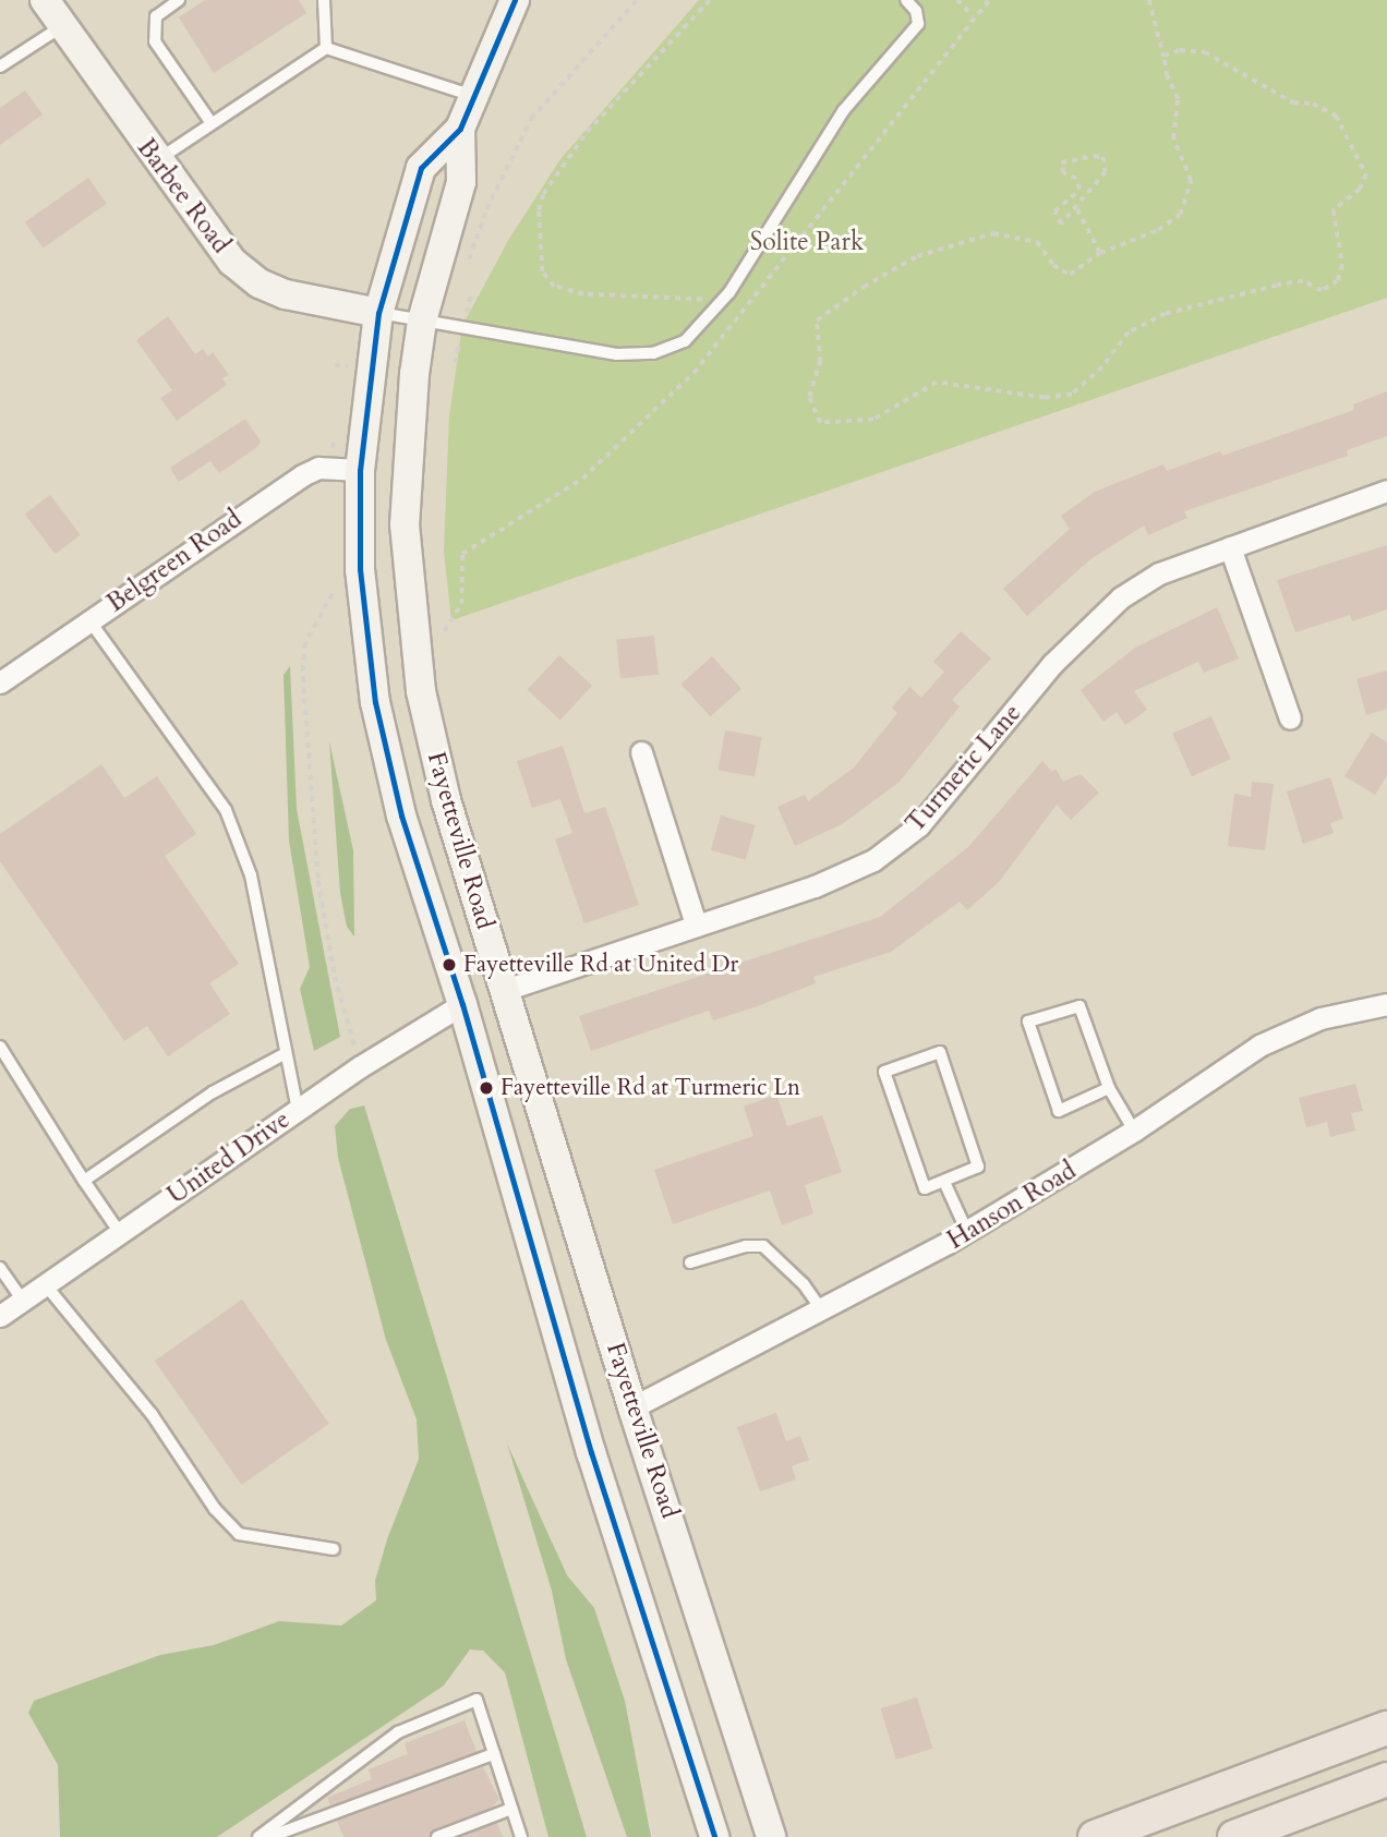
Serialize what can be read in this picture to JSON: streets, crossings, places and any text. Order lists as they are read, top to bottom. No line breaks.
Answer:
{"streets":{"main road":["Barbee Road","Fayetteville Road"],"street":["Belgreen Road","Turmeric Lane","United Drive","Hanson Road"]},"crossings":[["Barbee Road","Fayetteville Road"],["Belgreen Road","Fayetteville Road"],["Turmeric Lane","Fayetteville Road"],["Fayetteville Road","United Drive"],["Fayetteville Road","Hanson Road"]],"parks":["Solite Park"],"places":["Fayetteville Rd at United Dr","Fayetteville Rd at Turmeric Ln"]}
